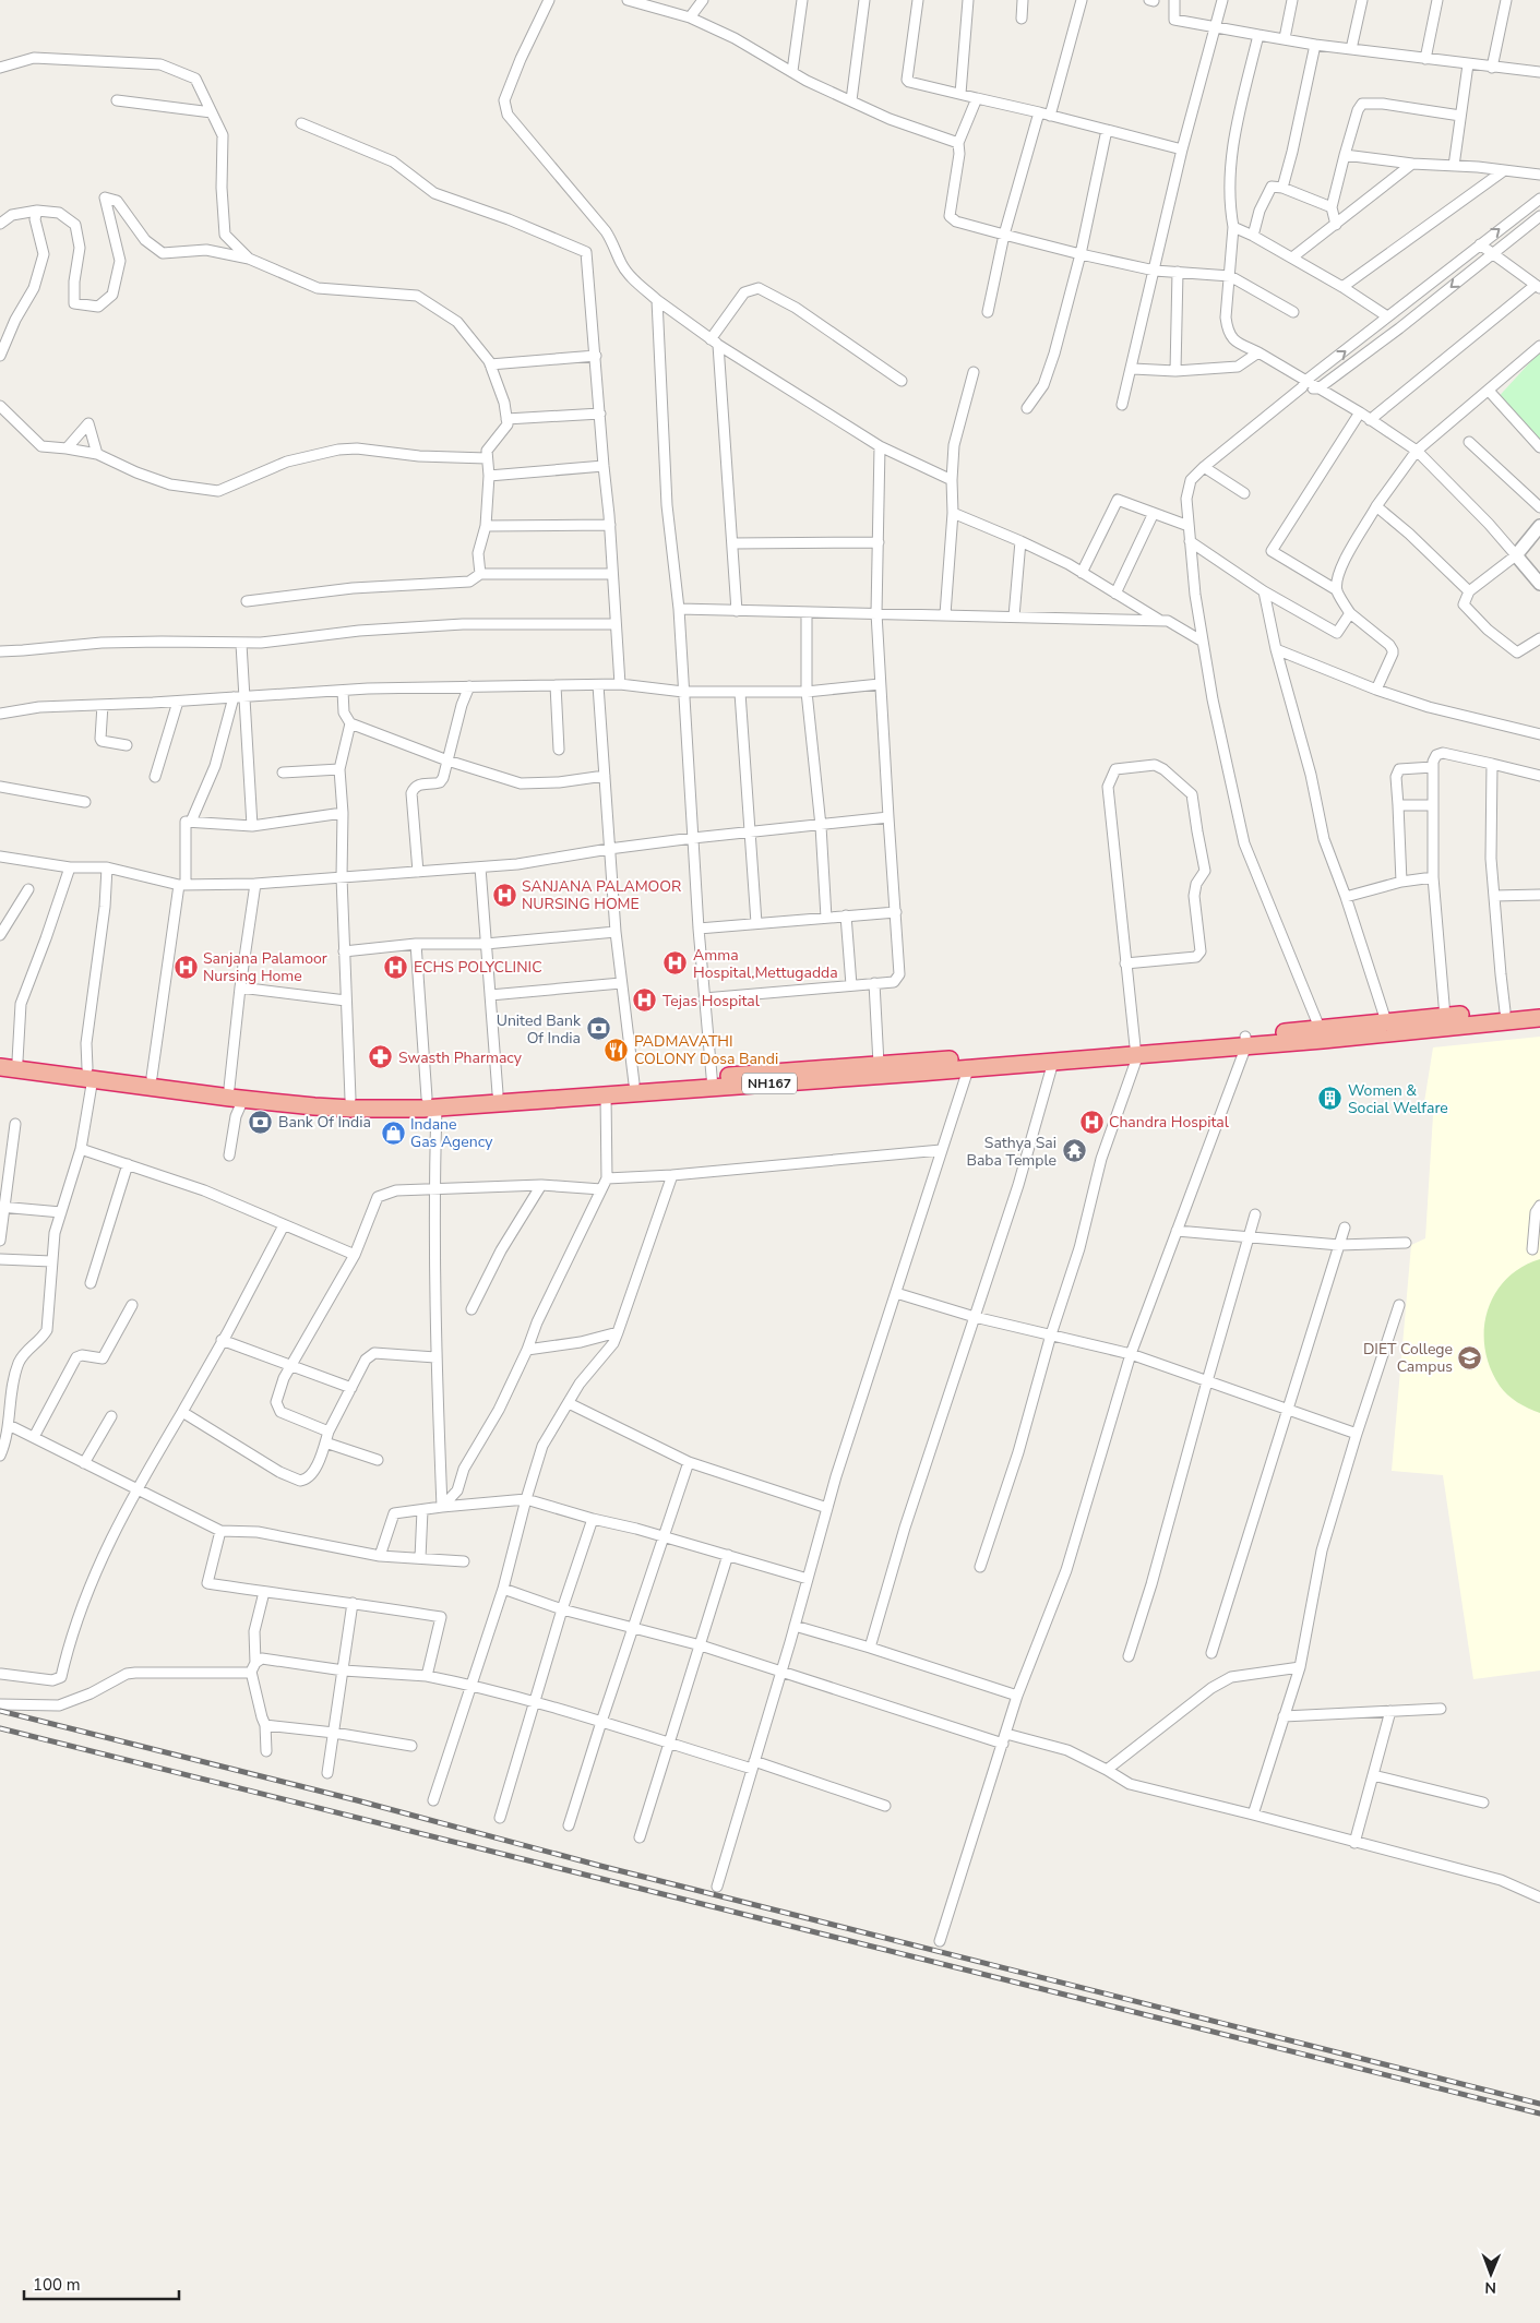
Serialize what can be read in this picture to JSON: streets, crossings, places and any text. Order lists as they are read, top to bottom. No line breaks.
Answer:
{"streets":{"highway":["NH167"]},"places":{"hospital":["SANJANA PALAMOOR NURSING HOME","Amma Hospital,Mettugadda","Sanjana Palamoor Nursing Home","ECHS POLYCLINIC","Tejas Hospital","Chandra Hospital"],"bank":["United Bank Of India","Bank Of India"],"restaurant":["PADMAVATHI COLONY Dosa Bandi"],"pharmacy":["Swasth Pharmacy"],"building":["Women & Social Welfare"],"shop":["Indane Gas Agency"],"temple":["Sathya Sai Baba Temple"],"school or university":["DIET College Campus"]},"scale_bar":"100 m","north":"bottom"}
